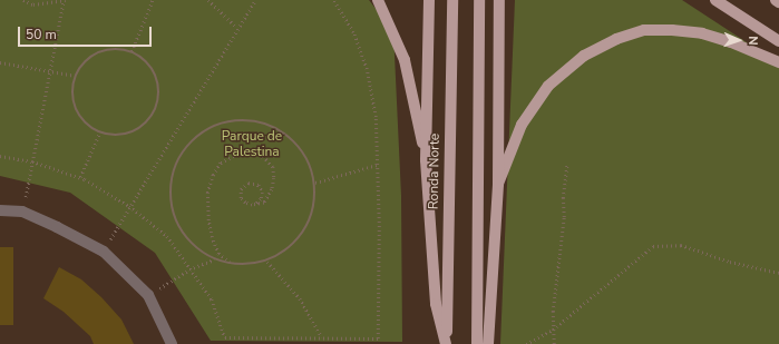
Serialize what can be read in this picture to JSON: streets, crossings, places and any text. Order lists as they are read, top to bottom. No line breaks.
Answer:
{"streets":{"main road":["Ronda Norte"]},"parks":["Parque de Palestina"],"scale_bar":"50 m","north":"right"}
